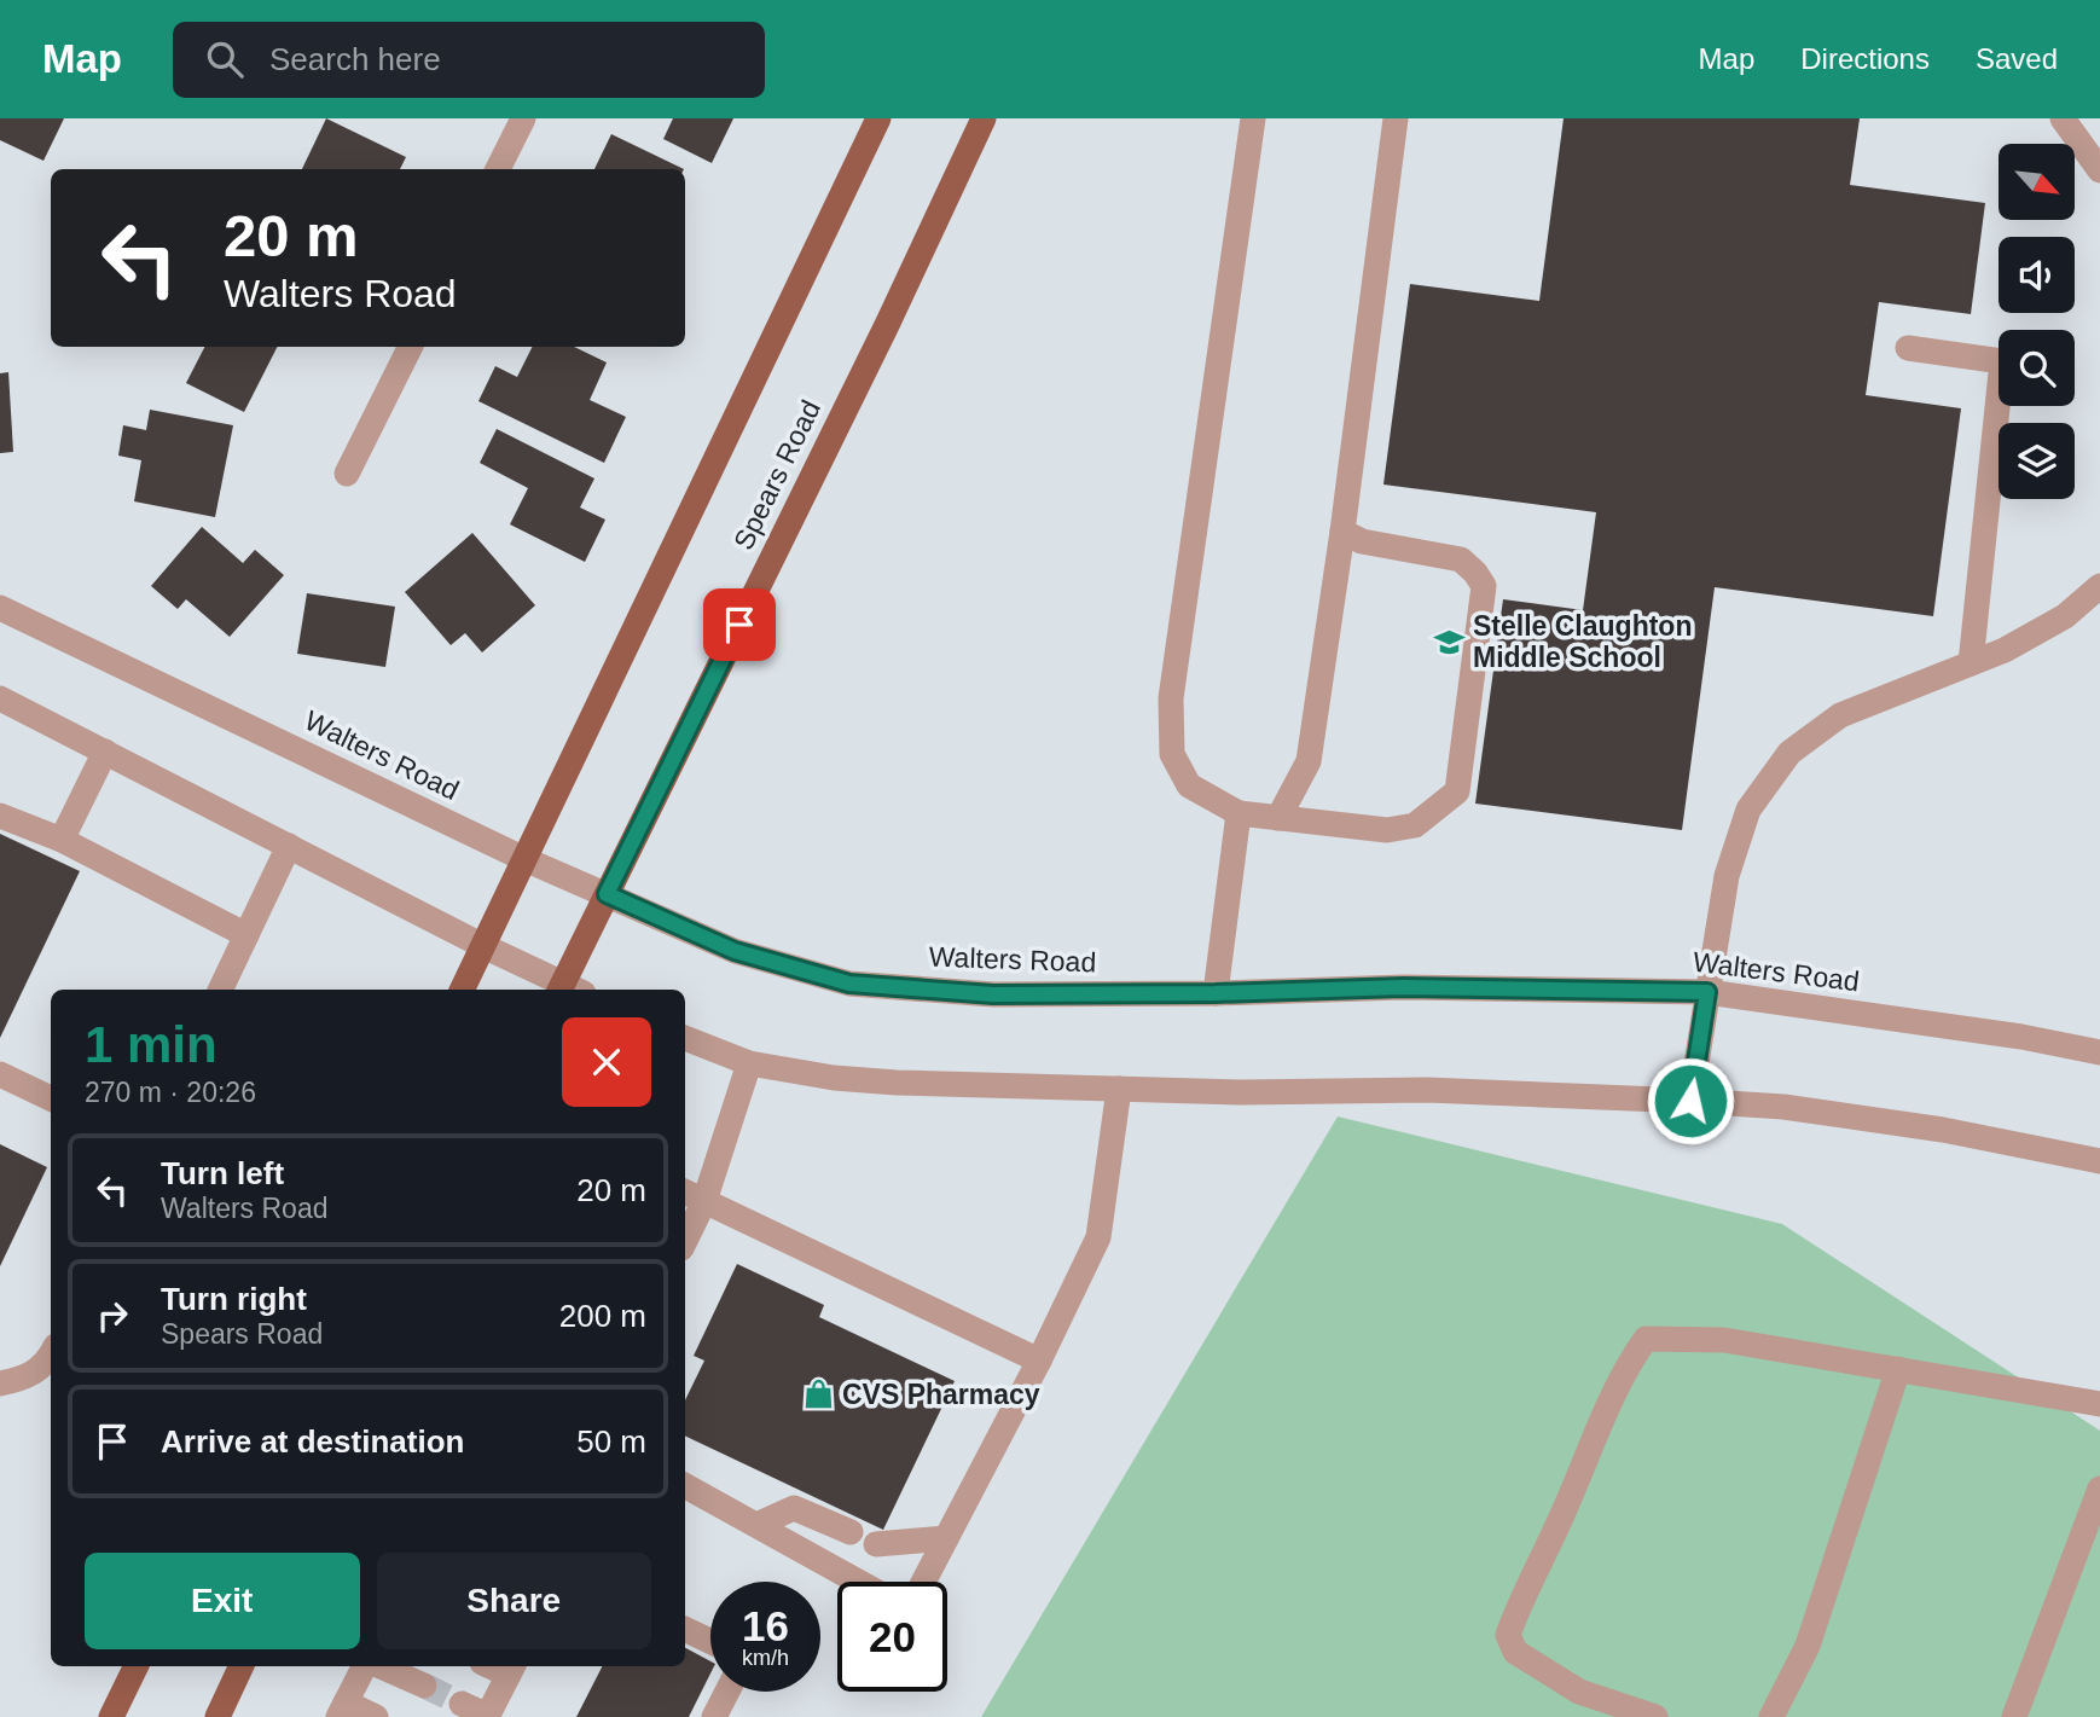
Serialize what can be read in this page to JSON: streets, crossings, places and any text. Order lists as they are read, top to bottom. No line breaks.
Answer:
{"streets":{"main road":["Spears Road"],"street":["Walters Road"]},"crossings":[["Spears Road","Walters Road"]],"places":{"school or university":["Stelle Claughton Middle School"],"shop":["CVS Pharmacy"]},"north":"bottom right","page":{"header":"Map","search":"Search here","nav":["Map","Directions","Saved"],"turn":["20 m","Walters Road"],"heading":["1 min","270 m · 20:26"],"list":[{"name":"Turn left","note":"Walters Road","value":"20 m"},{"name":"Turn right","note":"Spears Road","value":"200 m"},{"name":"Arrive at destination","value":"50 m"}],"buttons":["Exit","Share"],"speed":"16 km/h","limit":"20"}}
